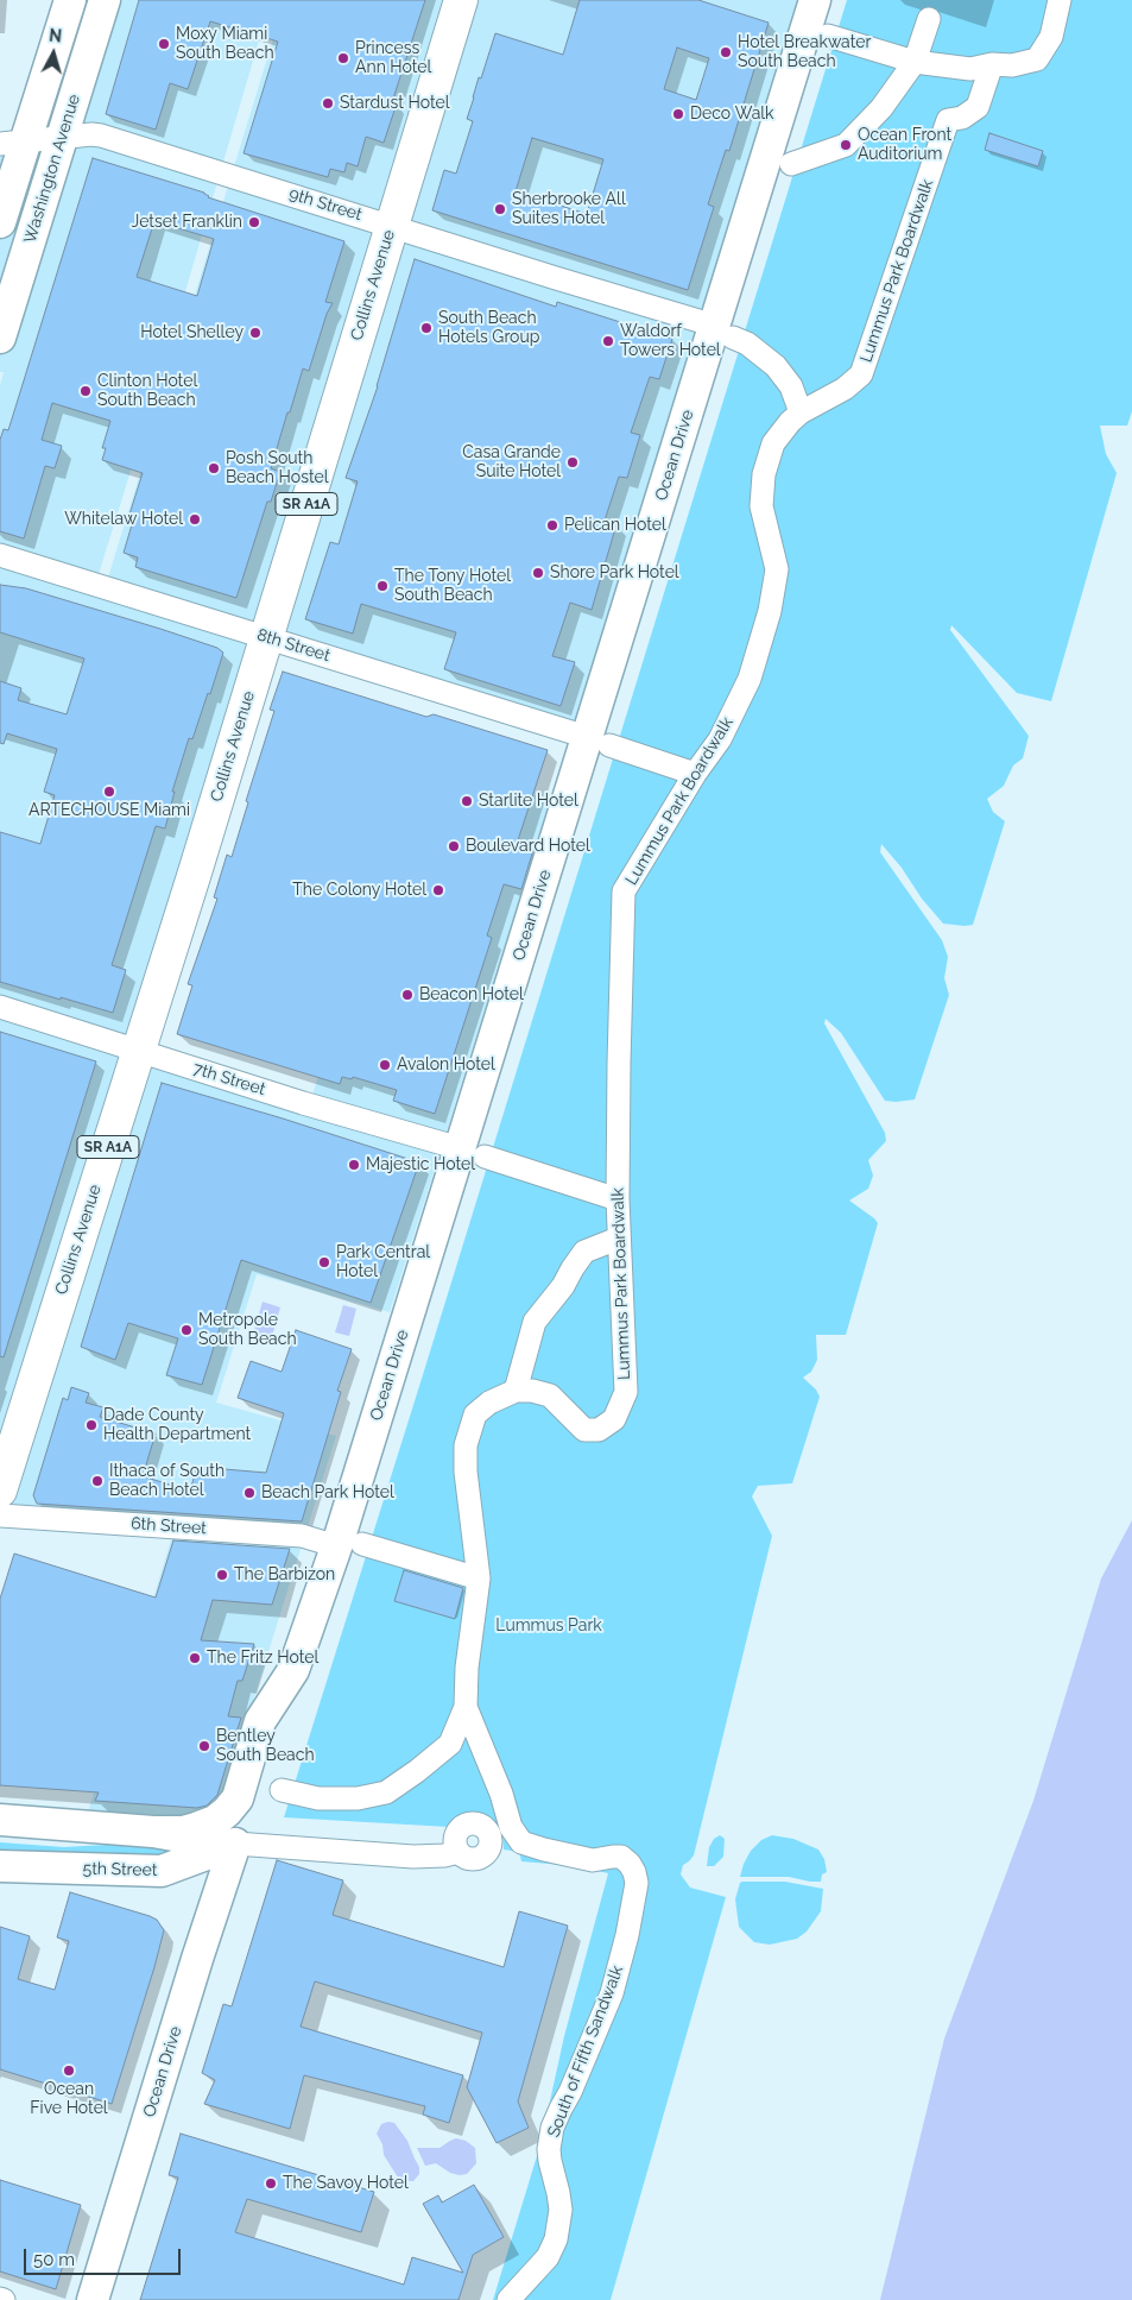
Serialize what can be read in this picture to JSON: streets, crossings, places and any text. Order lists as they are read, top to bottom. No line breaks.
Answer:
{"streets":{"main road":["Collins Avenue","SR A1A"],"street":["Washington Avenue","9th Street","Lummus Park Boardwalk","Ocean Drive","8th Street","7th Street","6th Street","5th Street","South of Fifth Sandwalk"]},"crossings":[["Washington Avenue","9th Street"],["9th Street","Lummus Park Boardwalk"],["9th Street","Collins Avenue"],["9th Street","Ocean Drive"],["Lummus Park Boardwalk","8th Street"],["Lummus Park Boardwalk","7th Street"],["Collins Avenue","8th Street"],["Collins Avenue","7th Street"],["Ocean Drive","8th Street"],["Ocean Drive","7th Street"],["Ocean Drive","6th Street"],["Ocean Drive","5th Street"]],"parks":["Lummus Park"],"places":["Moxy Miami South Beach","Hotel Breakwater South Beach","Princess Ann Hotel","Stardust Hotel","Deco Walk","Ocean Front Auditorium","Sherbrooke All Suites Hotel","Jetset Franklin","South Beach Hotels Group","Hotel Shelley","Waldorf Towers Hotel","Clinton Hotel South Beach","Casa Grande Suite Hotel","Posh South Beach Hostel","Whitelaw Hotel","Pelican Hotel","Shore Park Hotel","The Tony Hotel South Beach","ARTECHOUSE Miami","Starlite Hotel","Boulevard Hotel","The Colony Hotel","Beacon Hotel","Avalon Hotel","Majestic Hotel","Park Central Hotel","Metropole South Beach","Dade County Health Department","Ithaca of South Beach Hotel","Beach Park Hotel","The Barbizon","The Fritz Hotel","Bentley South Beach","Ocean Five Hotel","The Savoy Hotel"],"scale_bar":"50 m","north":"top"}
